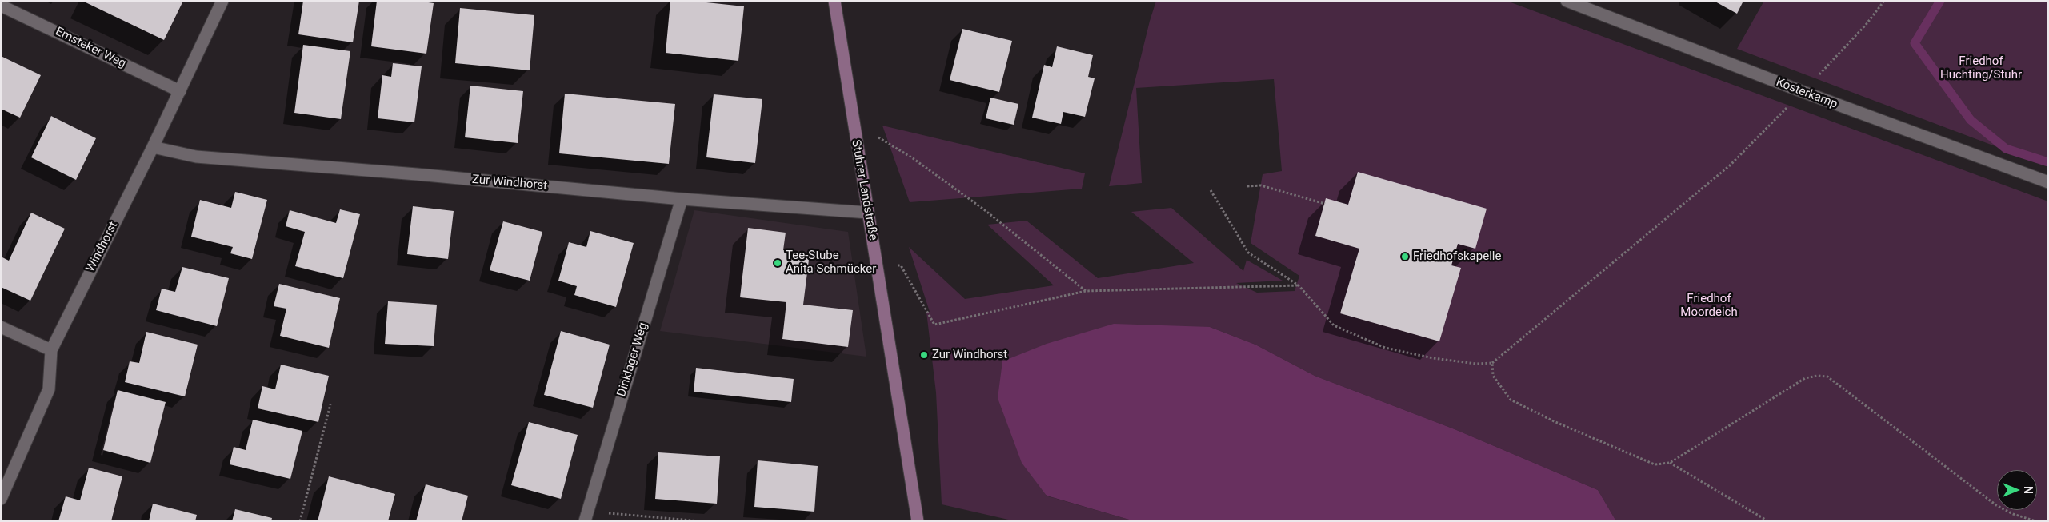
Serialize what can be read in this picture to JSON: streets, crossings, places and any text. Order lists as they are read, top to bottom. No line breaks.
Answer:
{"streets":{"main road":["Stuhrer Landstraße"],"street":["Emsteker Weg","Kosterkamp","Zur Windhorst","Windhorst","Dinklager Weg"]},"crossings":[["Emsteker Weg","Windhorst"],["Zur Windhorst","Stuhrer Landstraße"],["Zur Windhorst","Windhorst"],["Zur Windhorst","Dinklager Weg"]],"parks":["Friedhof Huchting/Stuhr","Friedhof Moordeich"],"places":["Friedhofskapelle","Tee-Stube Anita Schmücker","Zur Windhorst"],"north":"right"}
